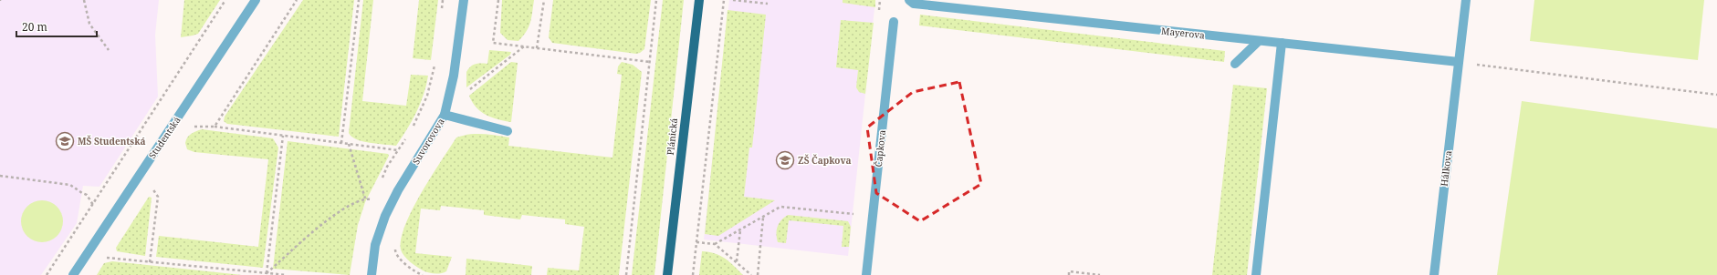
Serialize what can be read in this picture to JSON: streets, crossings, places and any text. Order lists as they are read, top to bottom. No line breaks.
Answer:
{"streets":{"main road":["Plánická"],"street":["Mayerova","Studentská","Suvorovova","Čapkova","Hálkova"]},"crossings":[["Mayerova","Hálkova"]],"places":{"school or university":["MŠ Studentská","ZŠ Čapkova"]},"scale_bar":"20 m"}
